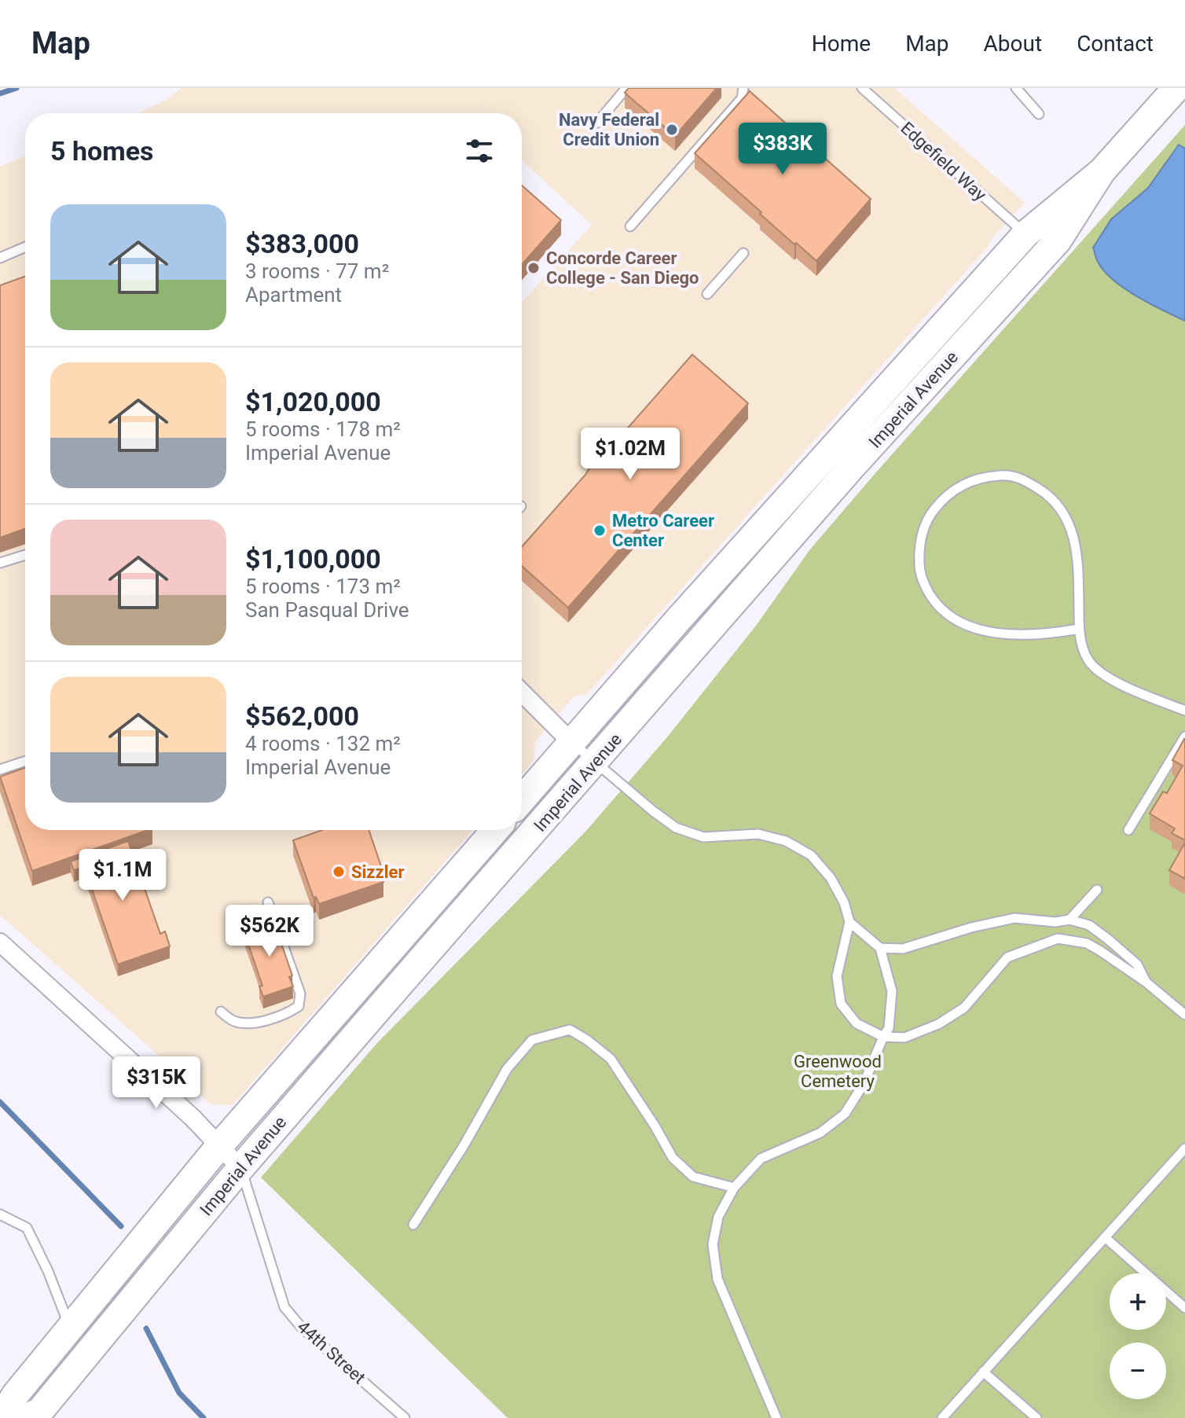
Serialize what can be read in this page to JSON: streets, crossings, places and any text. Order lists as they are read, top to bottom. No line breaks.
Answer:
{"streets":{"main road":["Imperial Avenue"],"lane":["Edgefield Way","44th Street"]},"crossings":[["Edgefield Way","Imperial Avenue"],["Imperial Avenue","44th Street"]],"parks":["Greenwood Cemetery"],"places":["Navy Federal Credit Union","Concorde Career College - San Diego","Metro Career Center","Sizzler"],"page":{"header":"Map","nav":["Home","Map","About","Contact"],"heading":"5 homes","price":["$383K","$1.02M","$1.1M","$562K","$315K"],"list":[{"name":"$383,000","note":"3 rooms · 77 m² · Apartment"},{"name":"$1,020,000","note":"5 rooms · 178 m² · Imperial Avenue"},{"name":"$1,100,000","note":"5 rooms · 173 m² · San Pasqual Drive"},{"name":"$562,000","note":"4 rooms · 132 m² · Imperial Avenue"}],"map_buttons":["+","−"]}}
